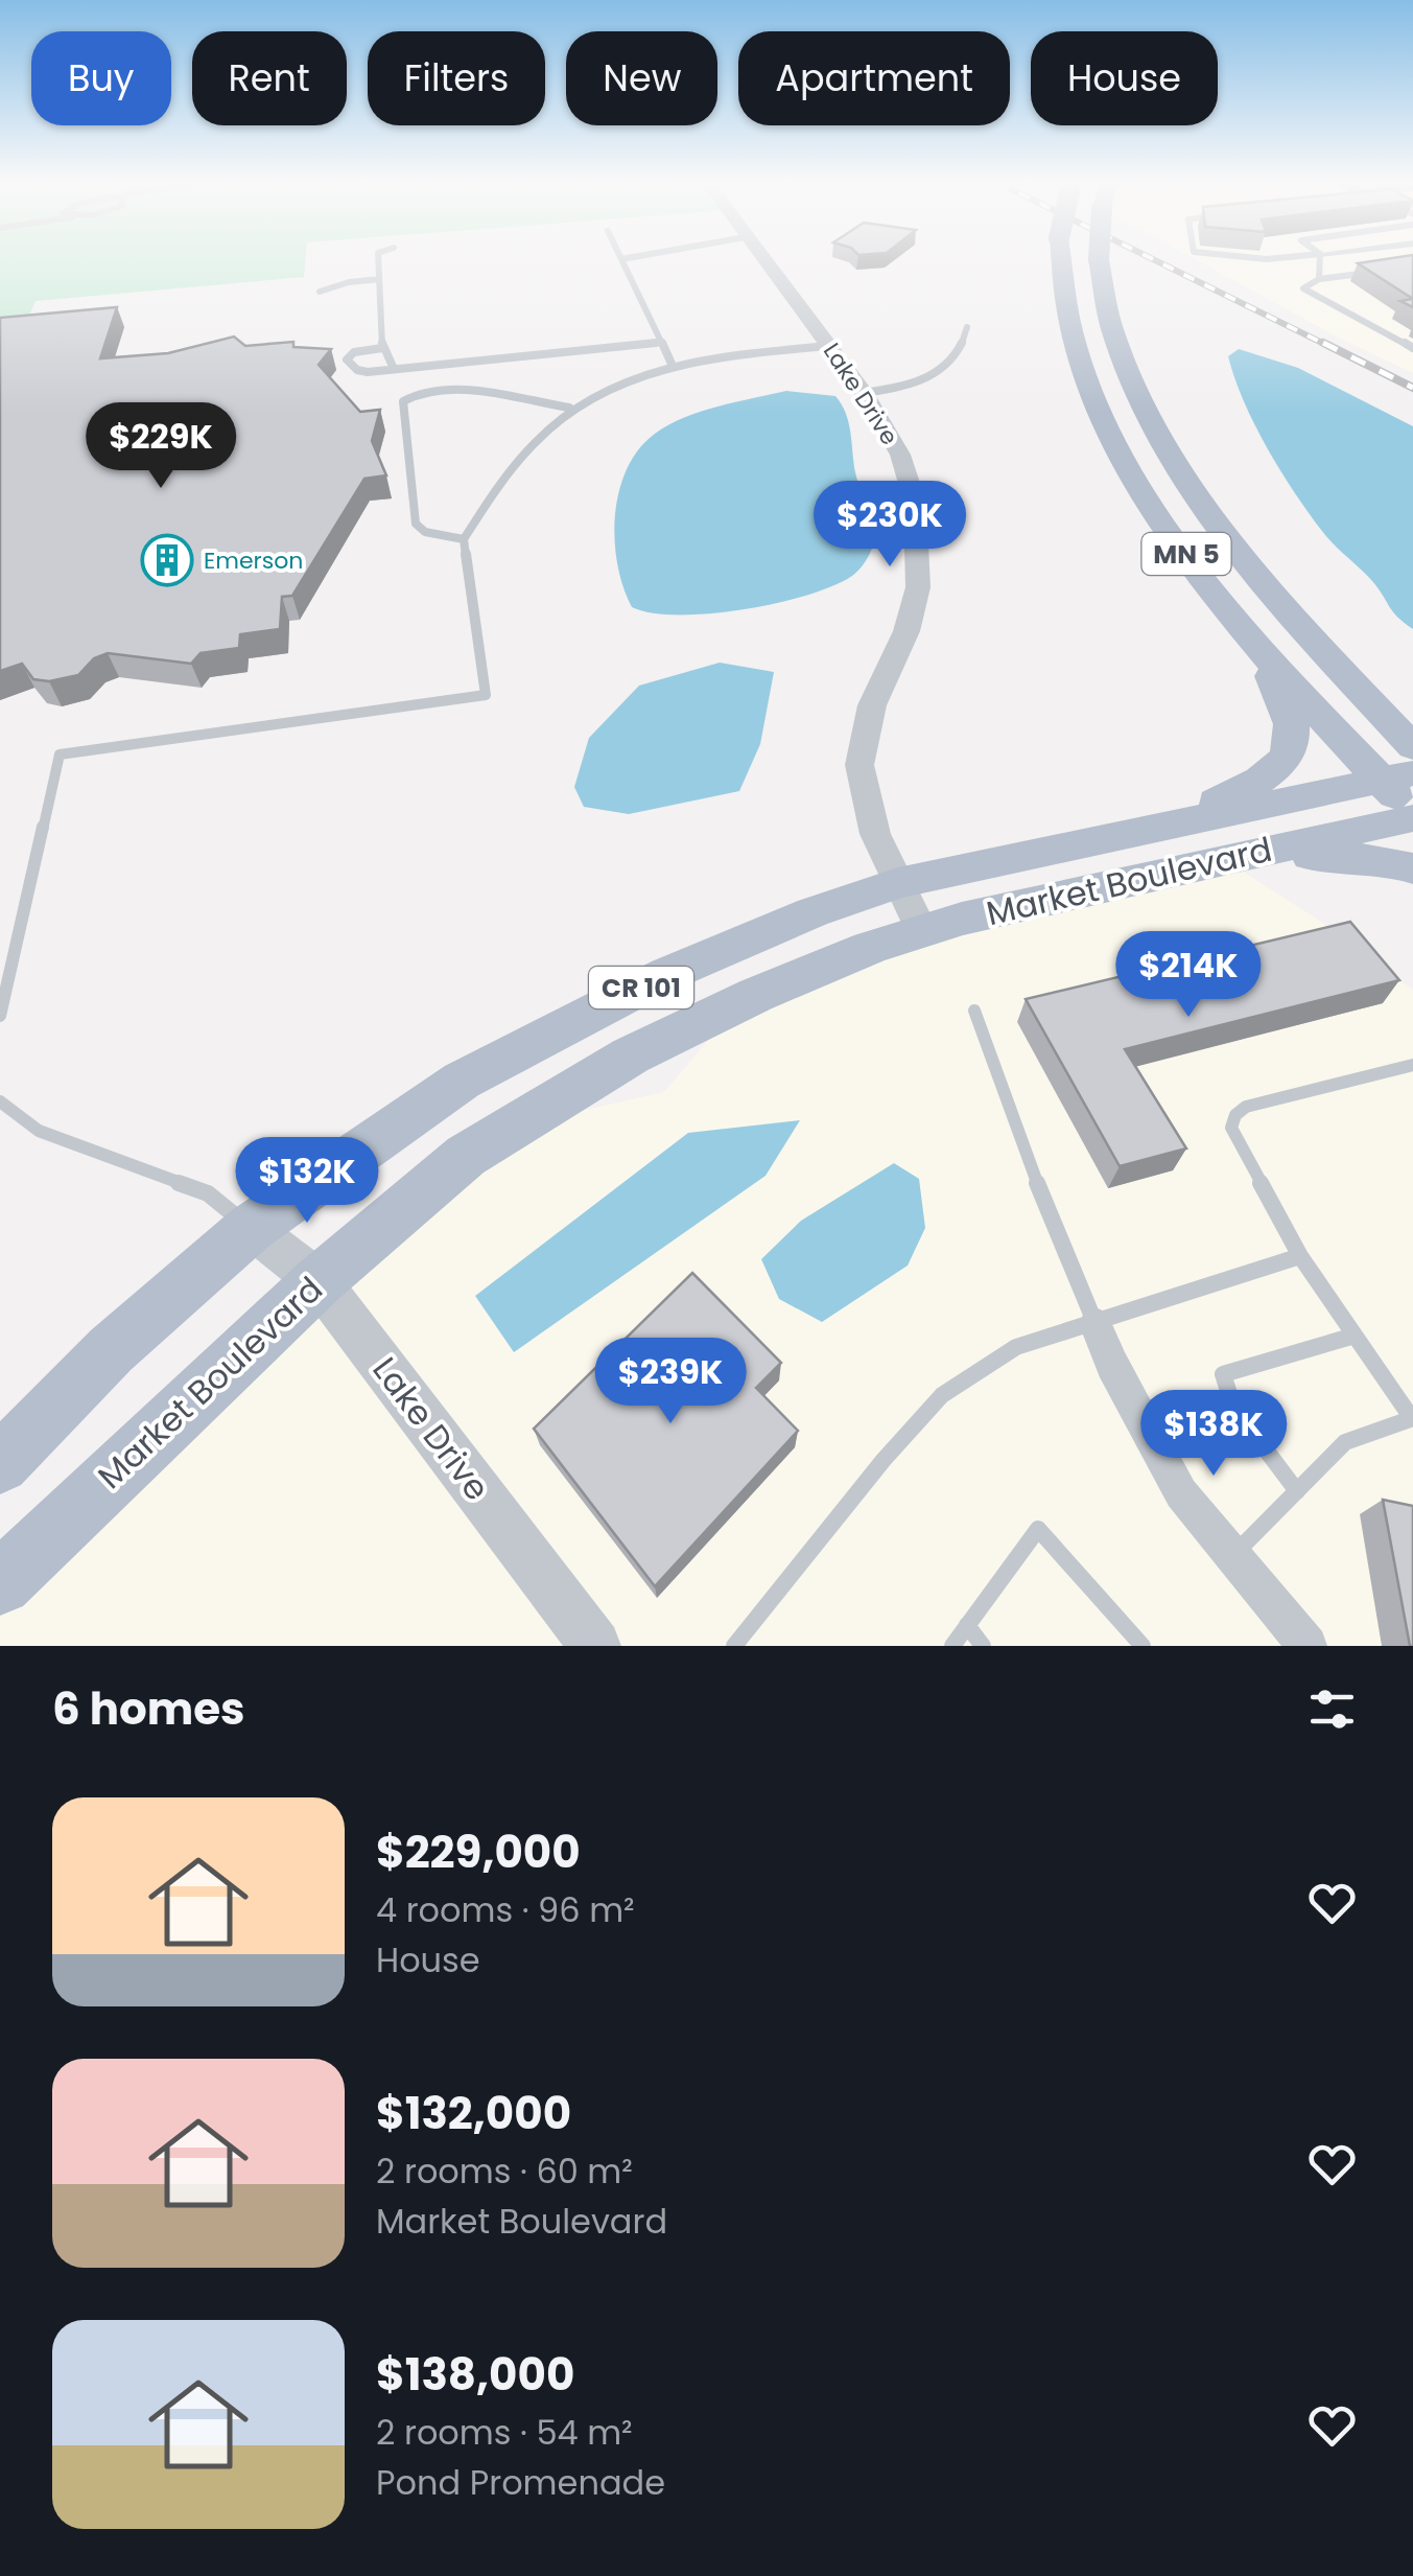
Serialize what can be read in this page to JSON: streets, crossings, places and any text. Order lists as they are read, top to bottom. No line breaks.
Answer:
{"streets":{"main road":["MN 5","Market Boulevard","CR 101"],"street":["Lake Drive"]},"crossings":[["Lake Drive","Market Boulevard"],["MN 5","Market Boulevard"]],"places":{"building":["Emerson"]},"page":{"chip":["Buy","Rent","Filters","New","Apartment","House"],"price":["$229K","$230K","$214K","$132K","$239K","$138K"],"heading":"6 homes","list":[{"name":"$229,000","note":"4 rooms · 96 m² · House"},{"name":"$132,000","note":"2 rooms · 60 m² · Market Boulevard"},{"name":"$138,000","note":"2 rooms · 54 m² · Pond Promenade"}]}}
